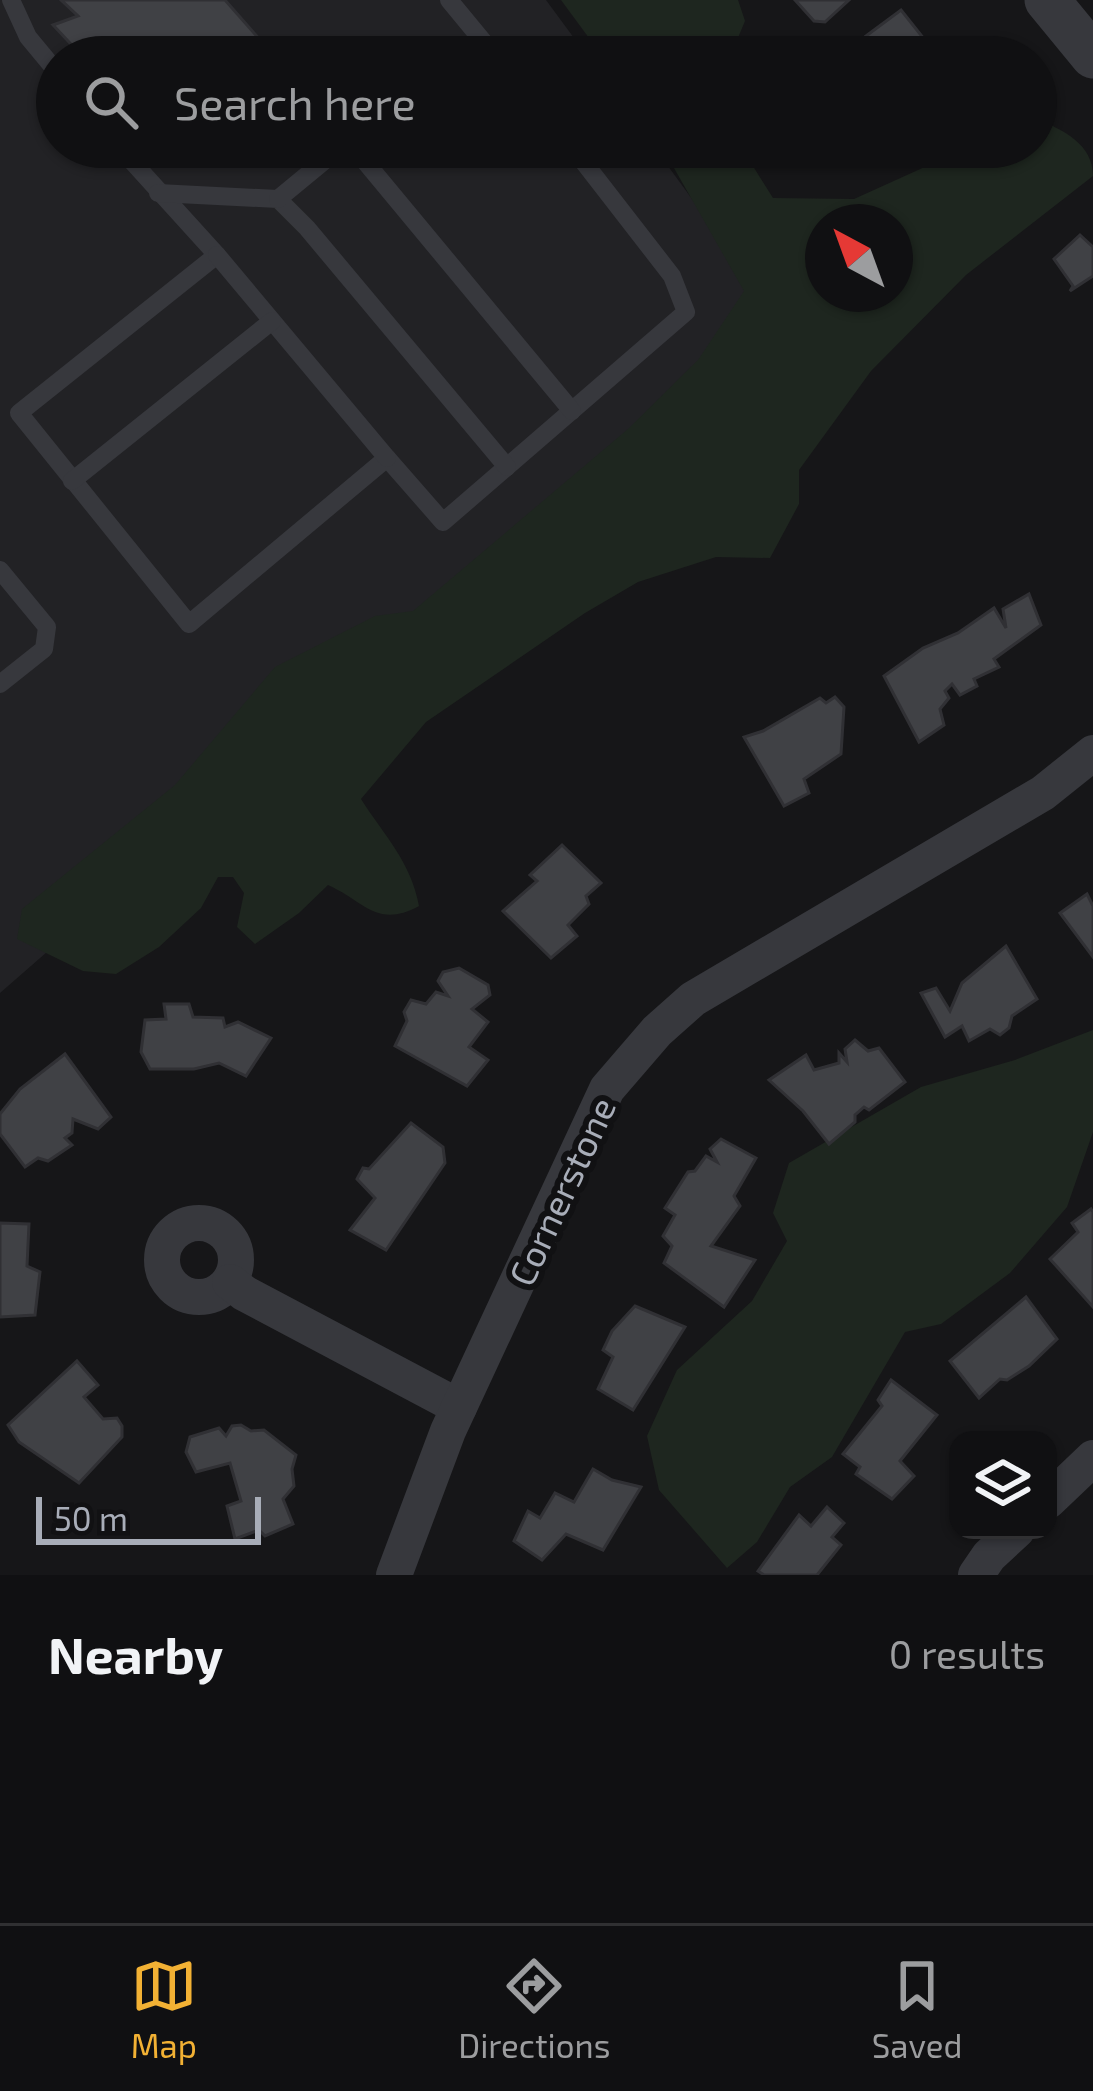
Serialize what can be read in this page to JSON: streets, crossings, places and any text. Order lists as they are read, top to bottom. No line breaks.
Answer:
{"streets":{"street":["Cornerstone"]},"scale_bar":"50 m","north":"top left","page":{"search":"Search here","scale":"50 m","heading":["Nearby","0 results"],"nav":["Map","Directions","Saved"]}}
